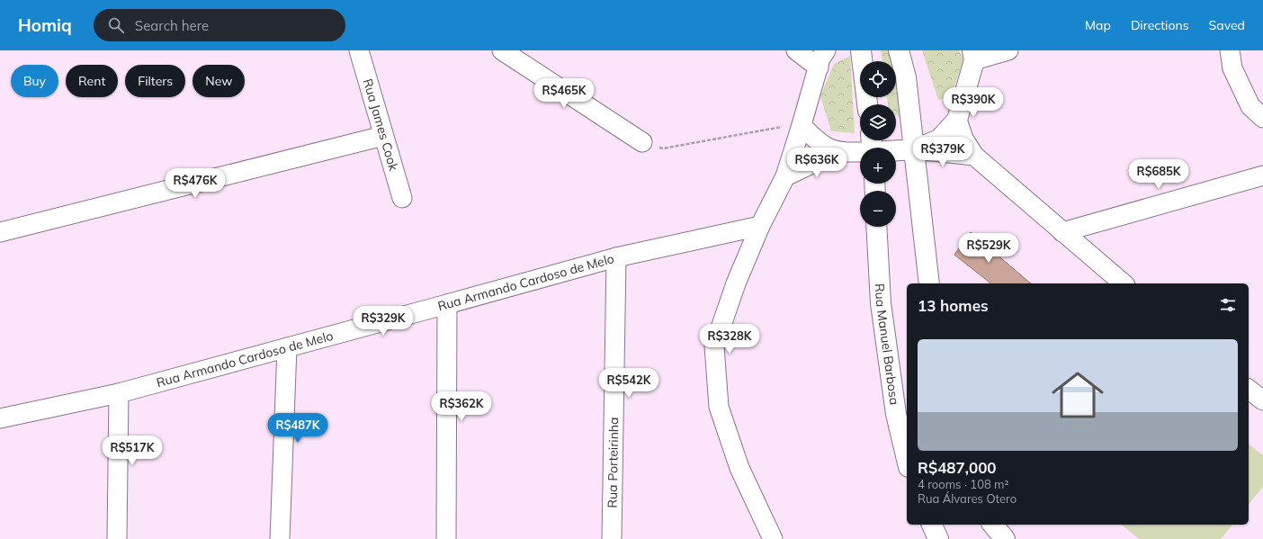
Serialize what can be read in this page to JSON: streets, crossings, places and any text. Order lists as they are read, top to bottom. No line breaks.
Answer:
{"streets":{"main road":["Rua Manuel Barbosa"],"street":["Rua James Cook","Rua Armando Cardoso de Melo","Rua Porteirinha"]},"crossings":[["Rua Armando Cardoso de Melo","Rua Porteirinha"]],"page":{"header":"Homiq","search":"Search here","nav":["Map","Directions","Saved"],"map_buttons":["+","−"],"chip":["Buy","Rent","Filters","New"],"price":["R$465K","R$390K","R$379K","R$636K","R$685K","R$476K","R$529K","R$329K","R$328K","R$542K","R$362K","R$487K","R$517K"],"heading":"13 homes","list":[{"name":"R$487,000","note":"4 rooms · 108 m² · Rua Álvares Otero"}]}}
